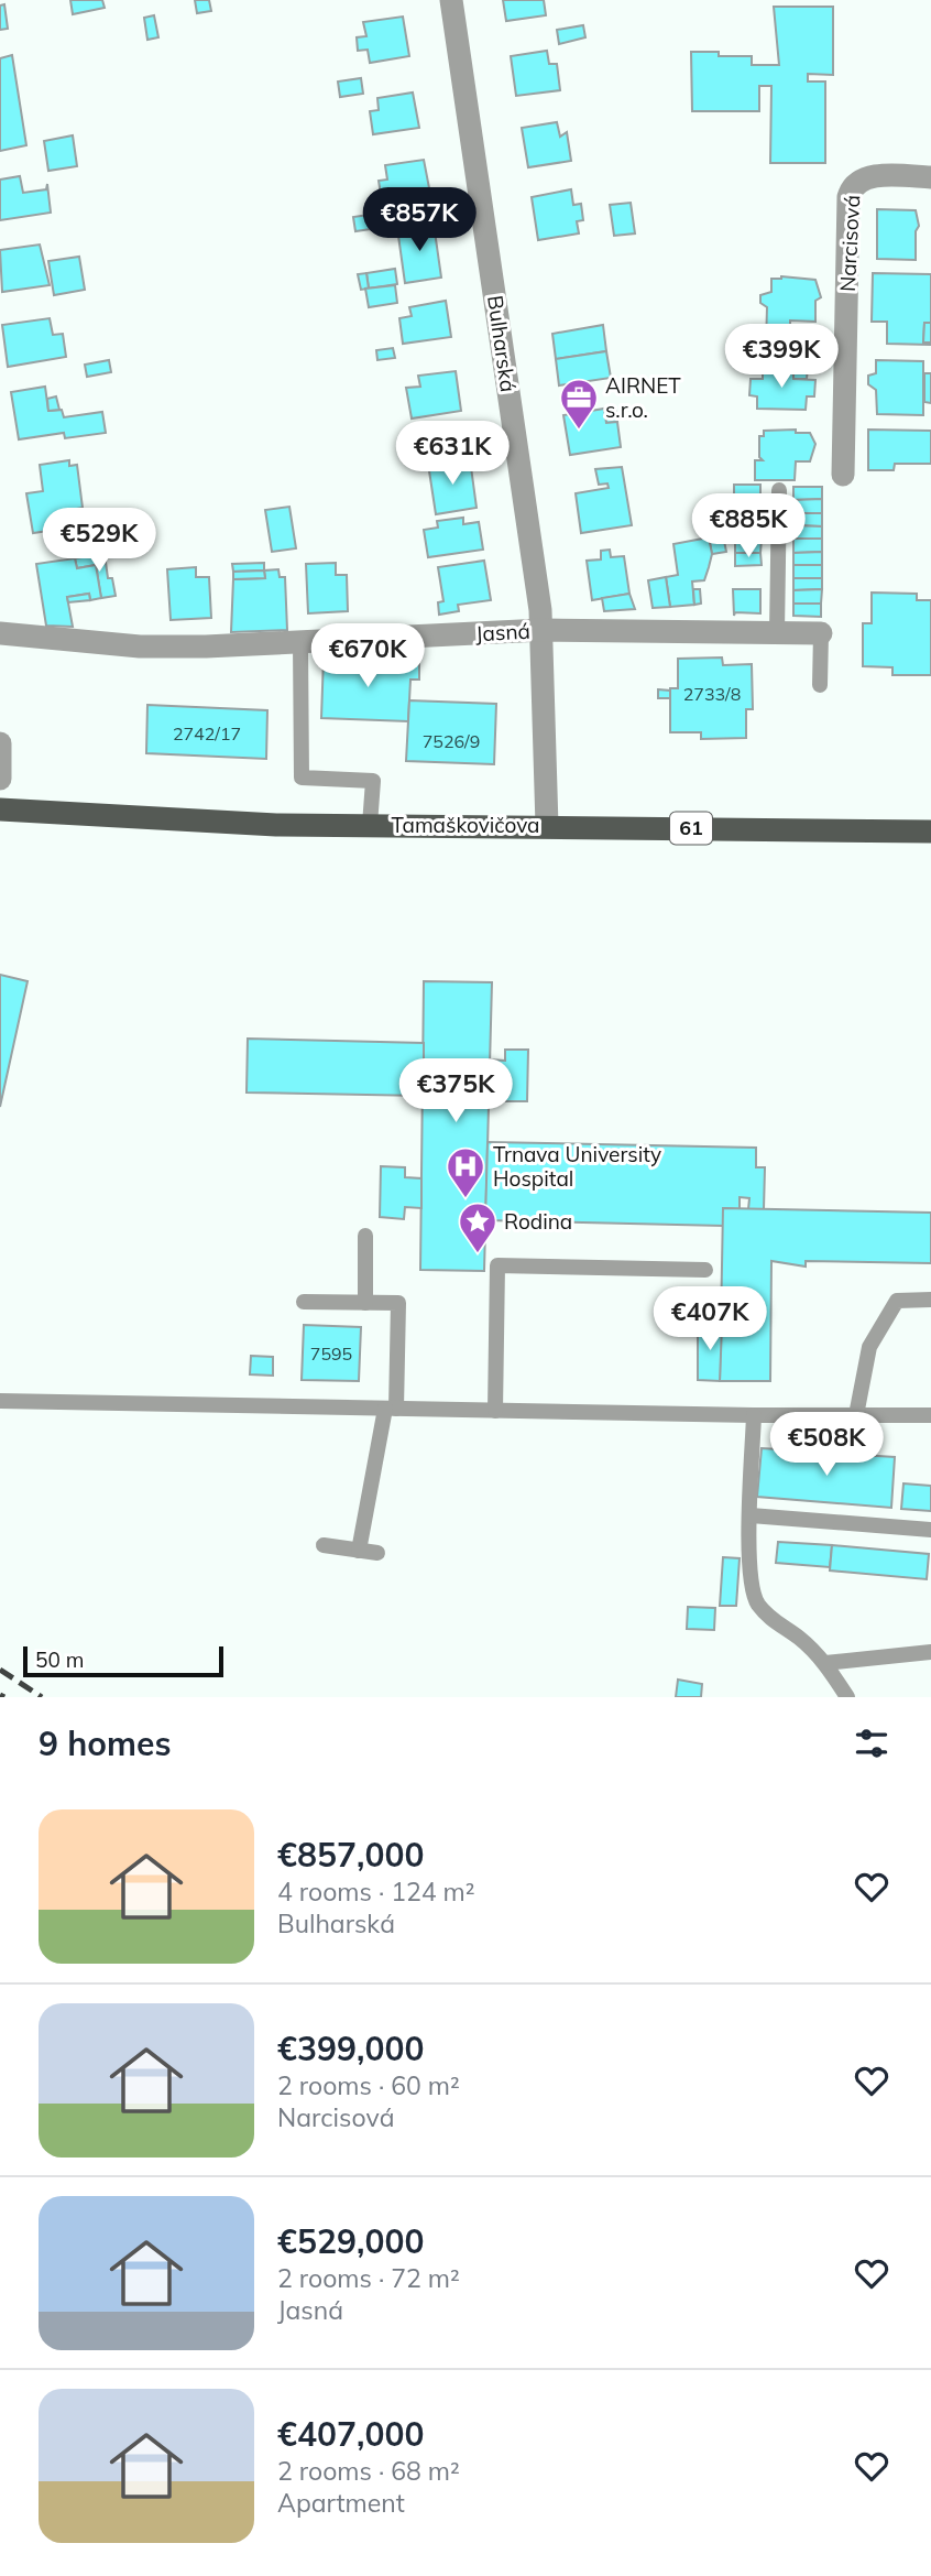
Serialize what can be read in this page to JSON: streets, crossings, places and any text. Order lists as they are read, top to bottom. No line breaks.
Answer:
{"streets":{"main road":["Tamaškovičova","61"],"street":["Narcisová","Bulharská","Jasná"]},"crossings":[["Bulharská","Jasná"],["Bulharská","Tamaškovičova"]],"places":{"office":["AIRNET s.r.o."],"hospital":["Trnava University Hospital"],"place":["Rodina"]},"house_numbers":["2733/8","2742/17","7526/9","7595"],"scale_bar":"50 m","page":{"price":["€857K","€399K","€631K","€885K","€529K","€670K","€375K","€407K","€508K"],"scale":"50 m","heading":"9 homes","list":[{"name":"€857,000","note":"4 rooms · 124 m² · Bulharská"},{"name":"€399,000","note":"2 rooms · 60 m² · Narcisová"},{"name":"€529,000","note":"2 rooms · 72 m² · Jasná"},{"name":"€407,000","note":"2 rooms · 68 m² · Apartment"}]}}
